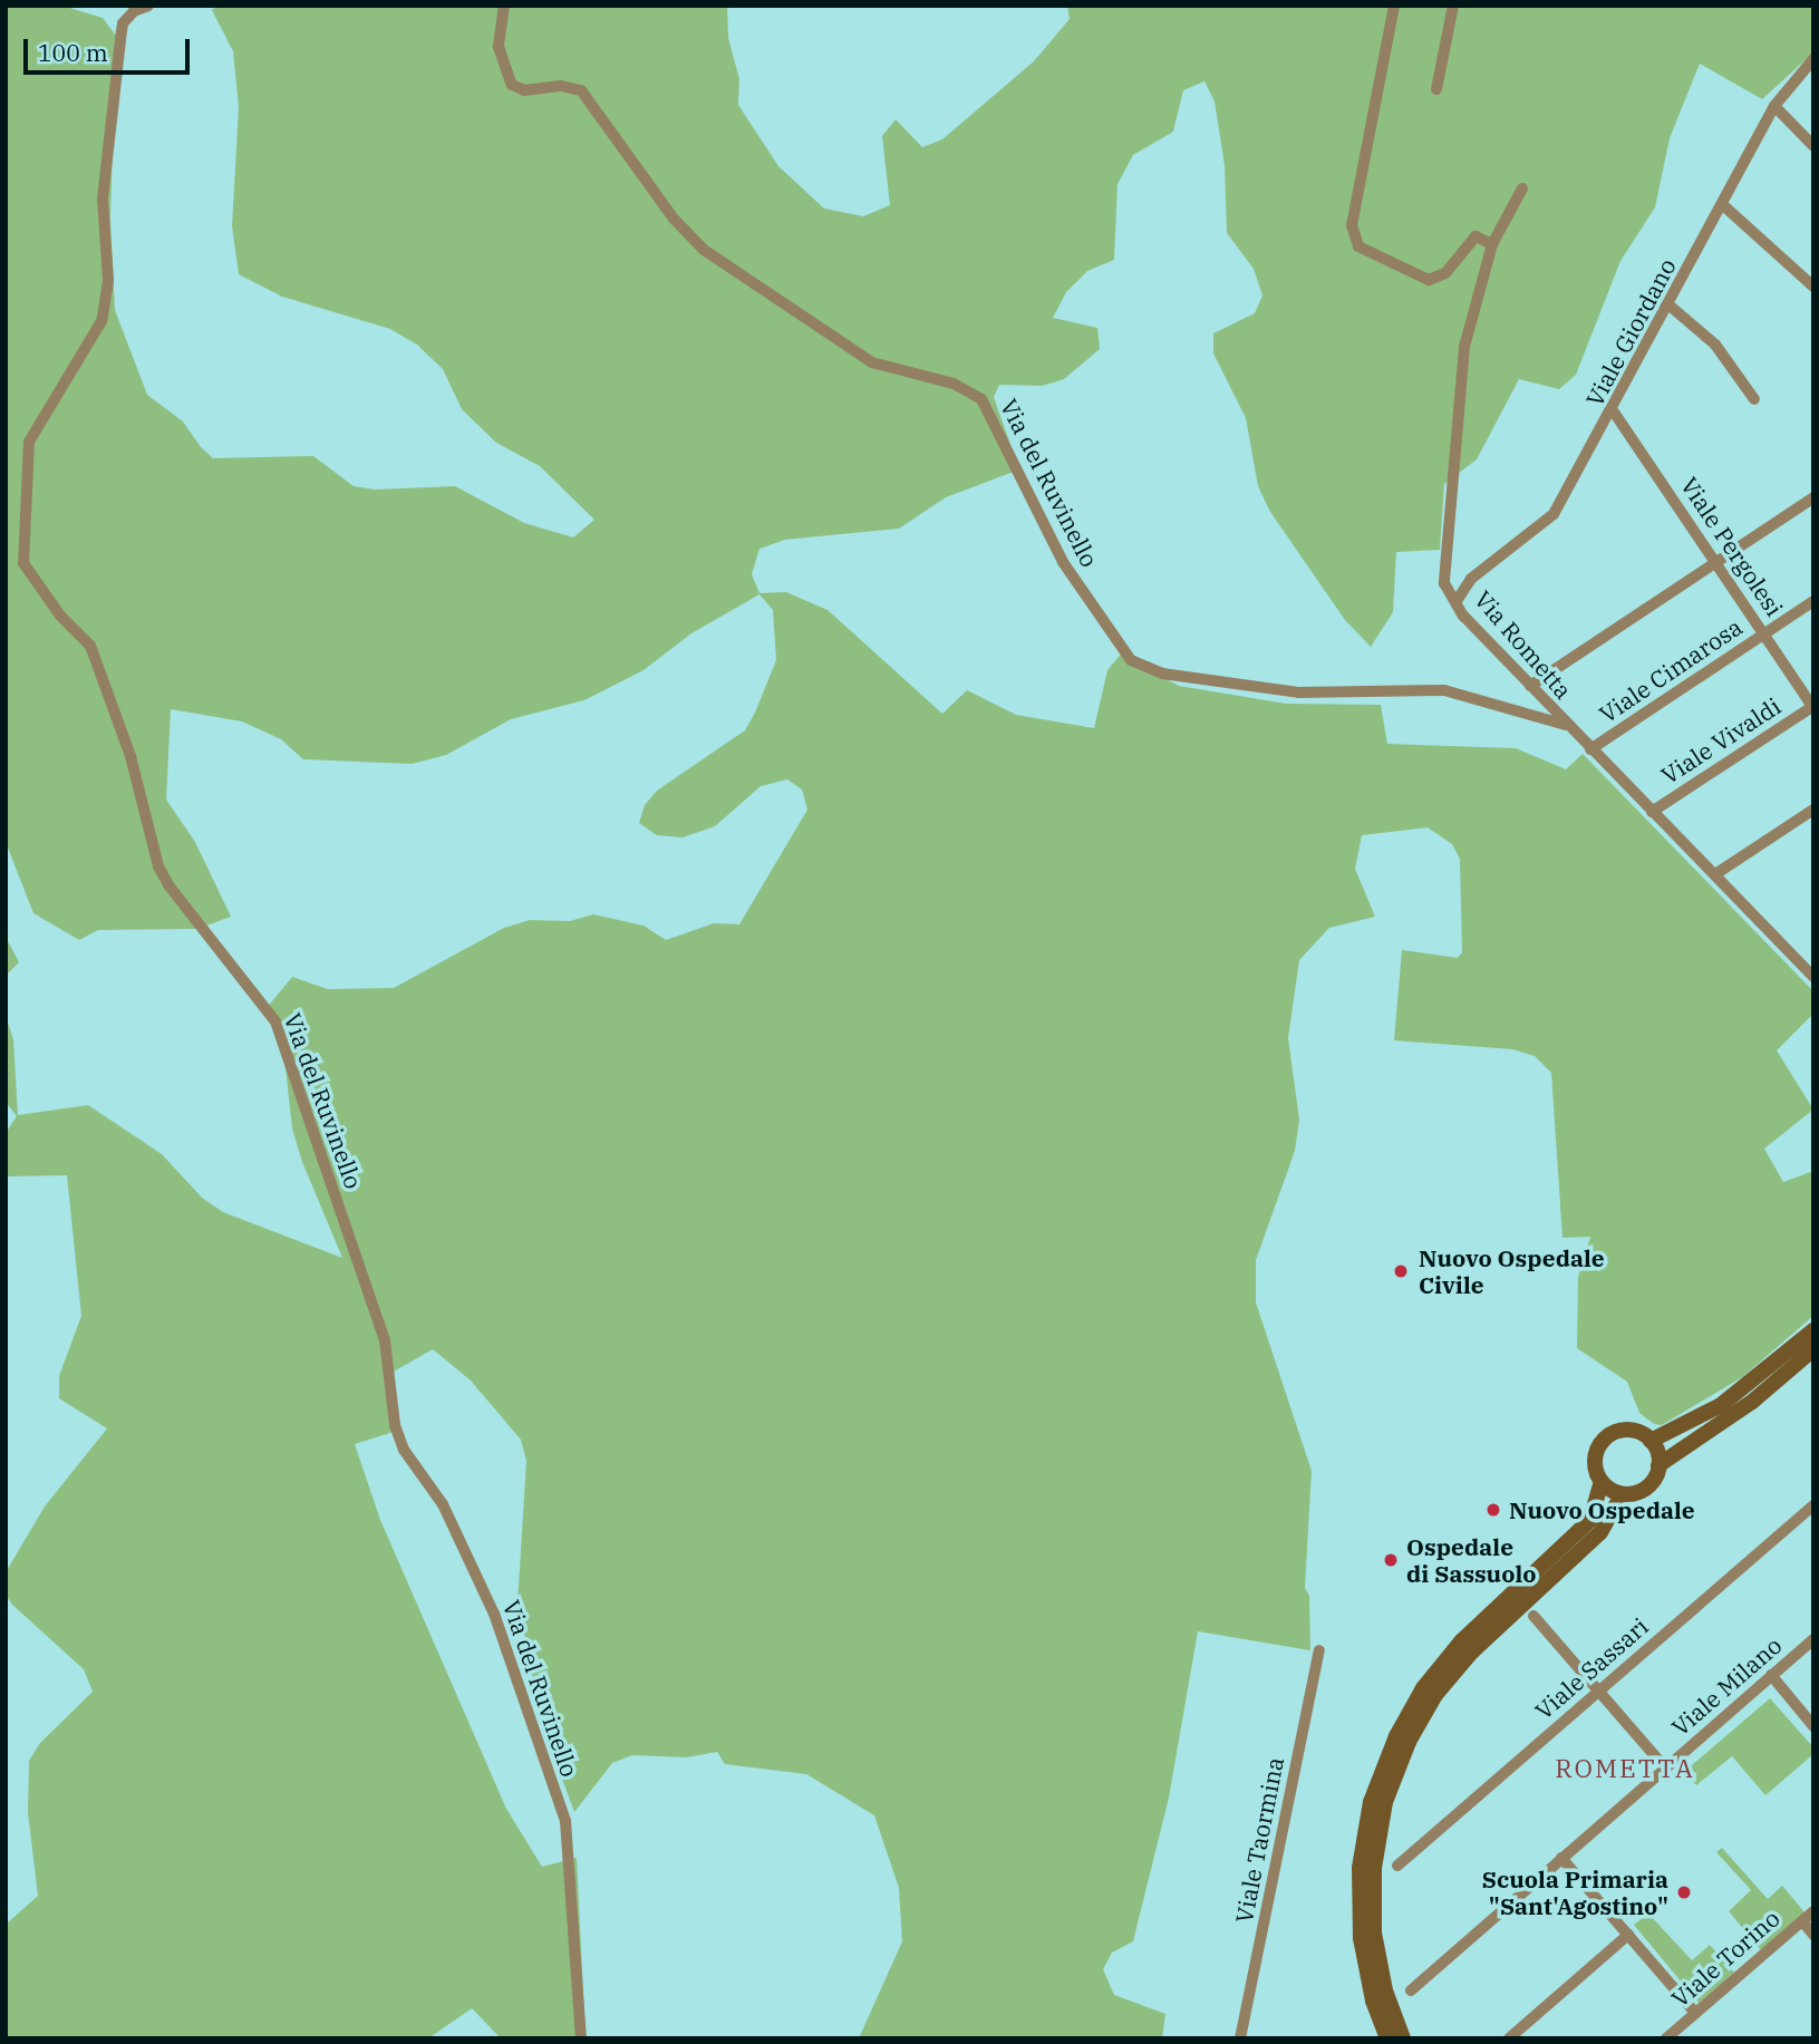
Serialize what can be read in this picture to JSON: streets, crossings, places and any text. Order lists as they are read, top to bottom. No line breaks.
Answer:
{"streets":{"street":["Viale Giordano","Via del Ruvinello","Viale Pergolesi","Via Rometta","Viale Cimarosa","Viale Vivaldi","Viale Sassari","Viale Milano","Viale Taormina","Viale Torino"]},"crossings":[["Viale Giordano","Viale Pergolesi"],["Viale Giordano","Via Rometta"],["Via del Ruvinello","Via Rometta"],["Viale Pergolesi","Viale Cimarosa"],["Viale Pergolesi","Viale Vivaldi"],["Via Rometta","Viale Cimarosa"],["Via Rometta","Viale Vivaldi"]],"districts":["ROMETTA"],"places":["Nuovo Ospedale Civile","Nuovo Ospedale","Ospedale di Sassuolo","Scuola Primaria \"Sant'Agostino\""],"scale_bar":"100 m"}
